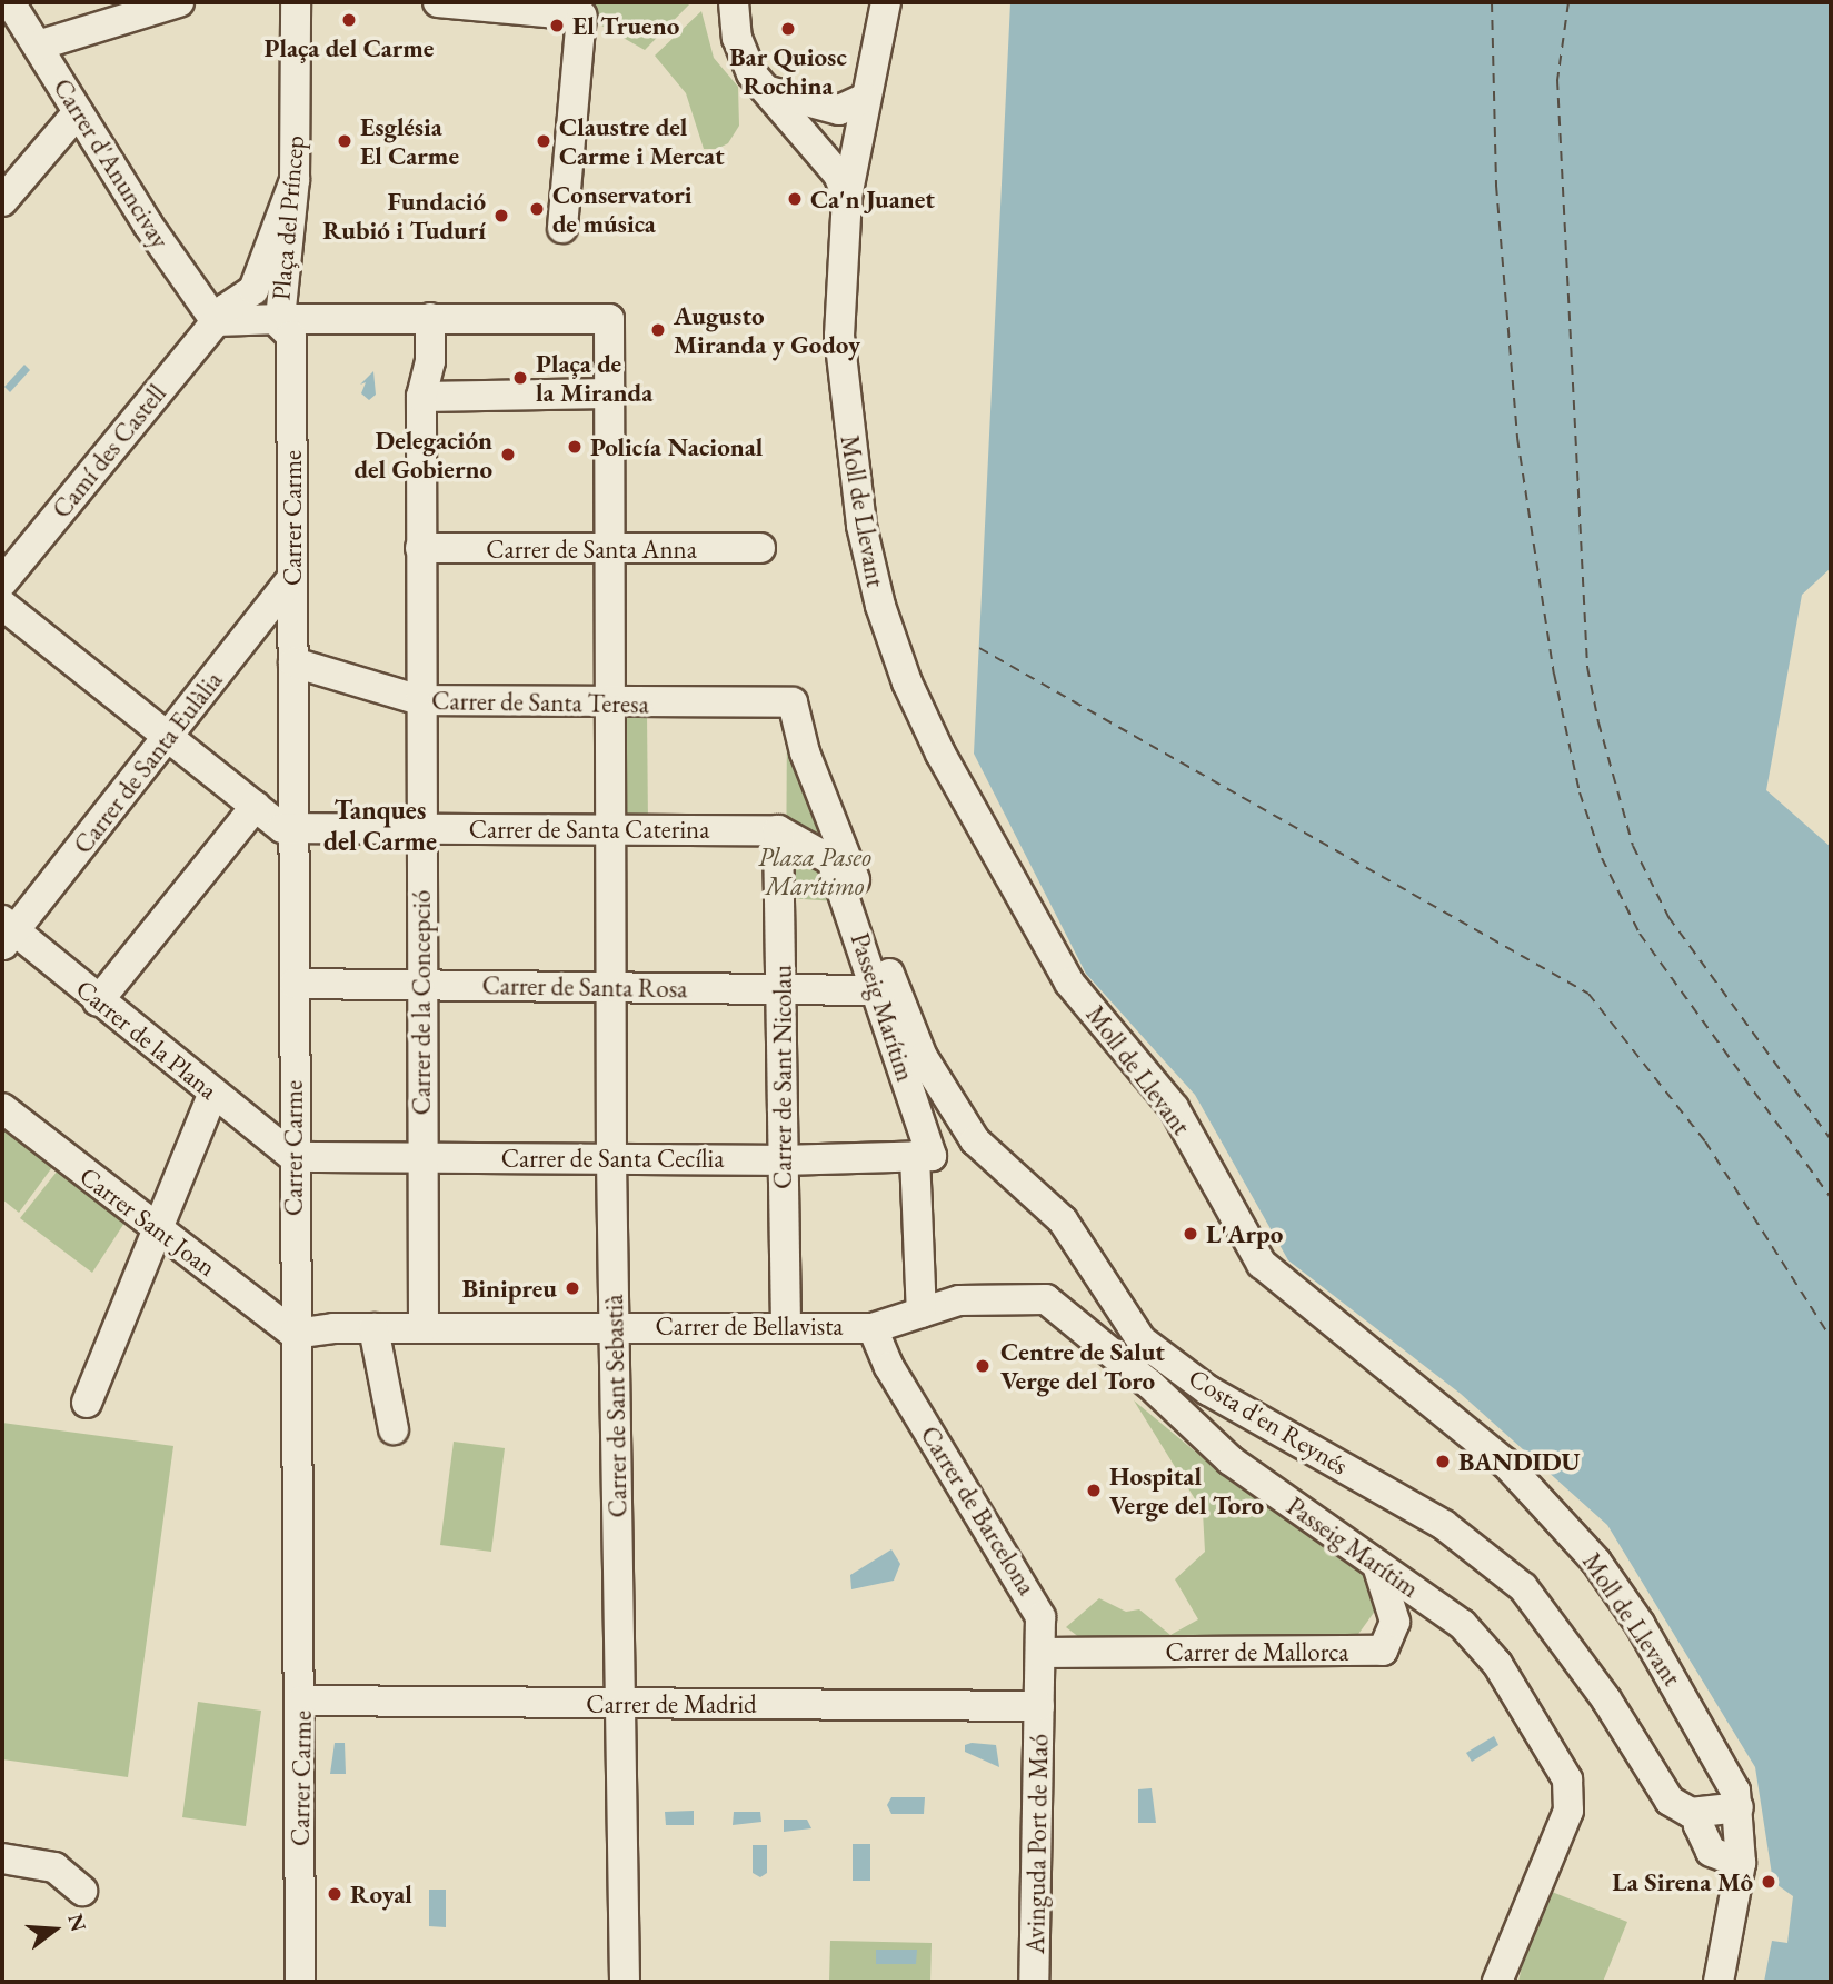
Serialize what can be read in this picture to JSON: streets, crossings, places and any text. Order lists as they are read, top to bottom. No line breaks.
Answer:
{"streets":{"street":["Carrer d'Anuncivay","Plaça del Príncep","Camí des Castell","Moll de Llevant","Carrer Carme","Carrer de Santa Anna","Carrer de Santa Teresa","Carrer de Santa Eulàlia","Carrer de Santa Caterina","Carrer de Santa Rosa","Carrer de la Concepció","Passeig Marítim","Carrer de la Plana","Carrer de Sant Nicolau","Carrer de Santa Cecília","Carrer Sant Joan","Carrer de Bellavista","Carrer de Sant Sebastià","Costa d'en Reynés","Carrer de Barcelona","Carrer de Mallorca","Carrer de Madrid","Avinguda Port de Maó"]},"crossings":[["Carrer d'Anuncivay","Plaça del Príncep"],["Carrer d'Anuncivay","Camí des Castell"],["Plaça del Príncep","Camí des Castell"],["Plaça del Príncep","Carrer Carme"],["Carrer Carme","Carrer de Santa Teresa"],["Carrer Carme","Carrer de Santa Eulàlia"],["Carrer Carme","Carrer de Santa Caterina"],["Carrer Carme","Carrer de Santa Rosa"],["Carrer Carme","Carrer de la Plana"],["Carrer Carme","Carrer de Santa Cecília"],["Carrer Carme","Carrer Sant Joan"],["Carrer Carme","Carrer de Bellavista"],["Carrer Carme","Carrer de Madrid"],["Carrer de Santa Anna","Carrer de la Concepció"],["Carrer de Santa Teresa","Carrer de la Concepció"],["Carrer de Santa Teresa","Carrer de Sant Sebastià"],["Carrer de Santa Teresa","Costa d'en Reynés"],["Carrer de Santa Eulàlia","Carrer de la Plana"],["Carrer de Santa Caterina","Carrer de la Concepció"],["Carrer de Santa Caterina","Passeig Marítim"],["Carrer de Santa Caterina","Carrer de Sant Nicolau"],["Carrer de Santa Caterina","Carrer de Sant Sebastià"],["Carrer de Santa Rosa","Carrer de la Concepció"],["Carrer de Santa Rosa","Passeig Marítim"],["Carrer de Santa Rosa","Carrer de Sant Nicolau"],["Carrer de Santa Rosa","Carrer de Sant Sebastià"],["Carrer de la Concepció","Carrer de Santa Cecília"],["Carrer de la Concepció","Carrer de Bellavista"],["Passeig Marítim","Carrer de Santa Cecília"],["Passeig Marítim","Carrer de Bellavista"],["Passeig Marítim","Carrer de Mallorca"],["Carrer de la Plana","Carrer de Santa Cecília"],["Carrer de Sant Nicolau","Carrer de Santa Cecília"],["Carrer de Sant Nicolau","Carrer de Bellavista"],["Carrer de Santa Cecília","Carrer de Sant Sebastià"],["Carrer Sant Joan","Carrer de Bellavista"],["Carrer de Bellavista","Carrer de Sant Sebastià"],["Carrer de Bellavista","Carrer de Barcelona"],["Carrer de Sant Sebastià","Carrer de Madrid"],["Carrer de Barcelona","Carrer de Mallorca"],["Carrer de Barcelona","Carrer de Madrid"],["Carrer de Barcelona","Avinguda Port de Maó"],["Carrer de Madrid","Avinguda Port de Maó"]],"districts":["Tanques del Carme"],"parks":["Plaza Paseo Marítimo"],"places":["Plaça del Carme","El Trueno","Bar Quiosc Rochina","Església El Carme","Claustre del Carme i Mercat","Ca'n Juanet","Conservatori de música","Fundació Rubió i Tudurí","Augusto Miranda y Godoy","Plaça de la Miranda","Policía Nacional","Delegación del Gobierno","L'Arpo","Binipreu","Centre de Salut Verge del Toro","BANDIDU","Hospital Verge del Toro","La Sirena Mô","Royal"],"north":"right"}
